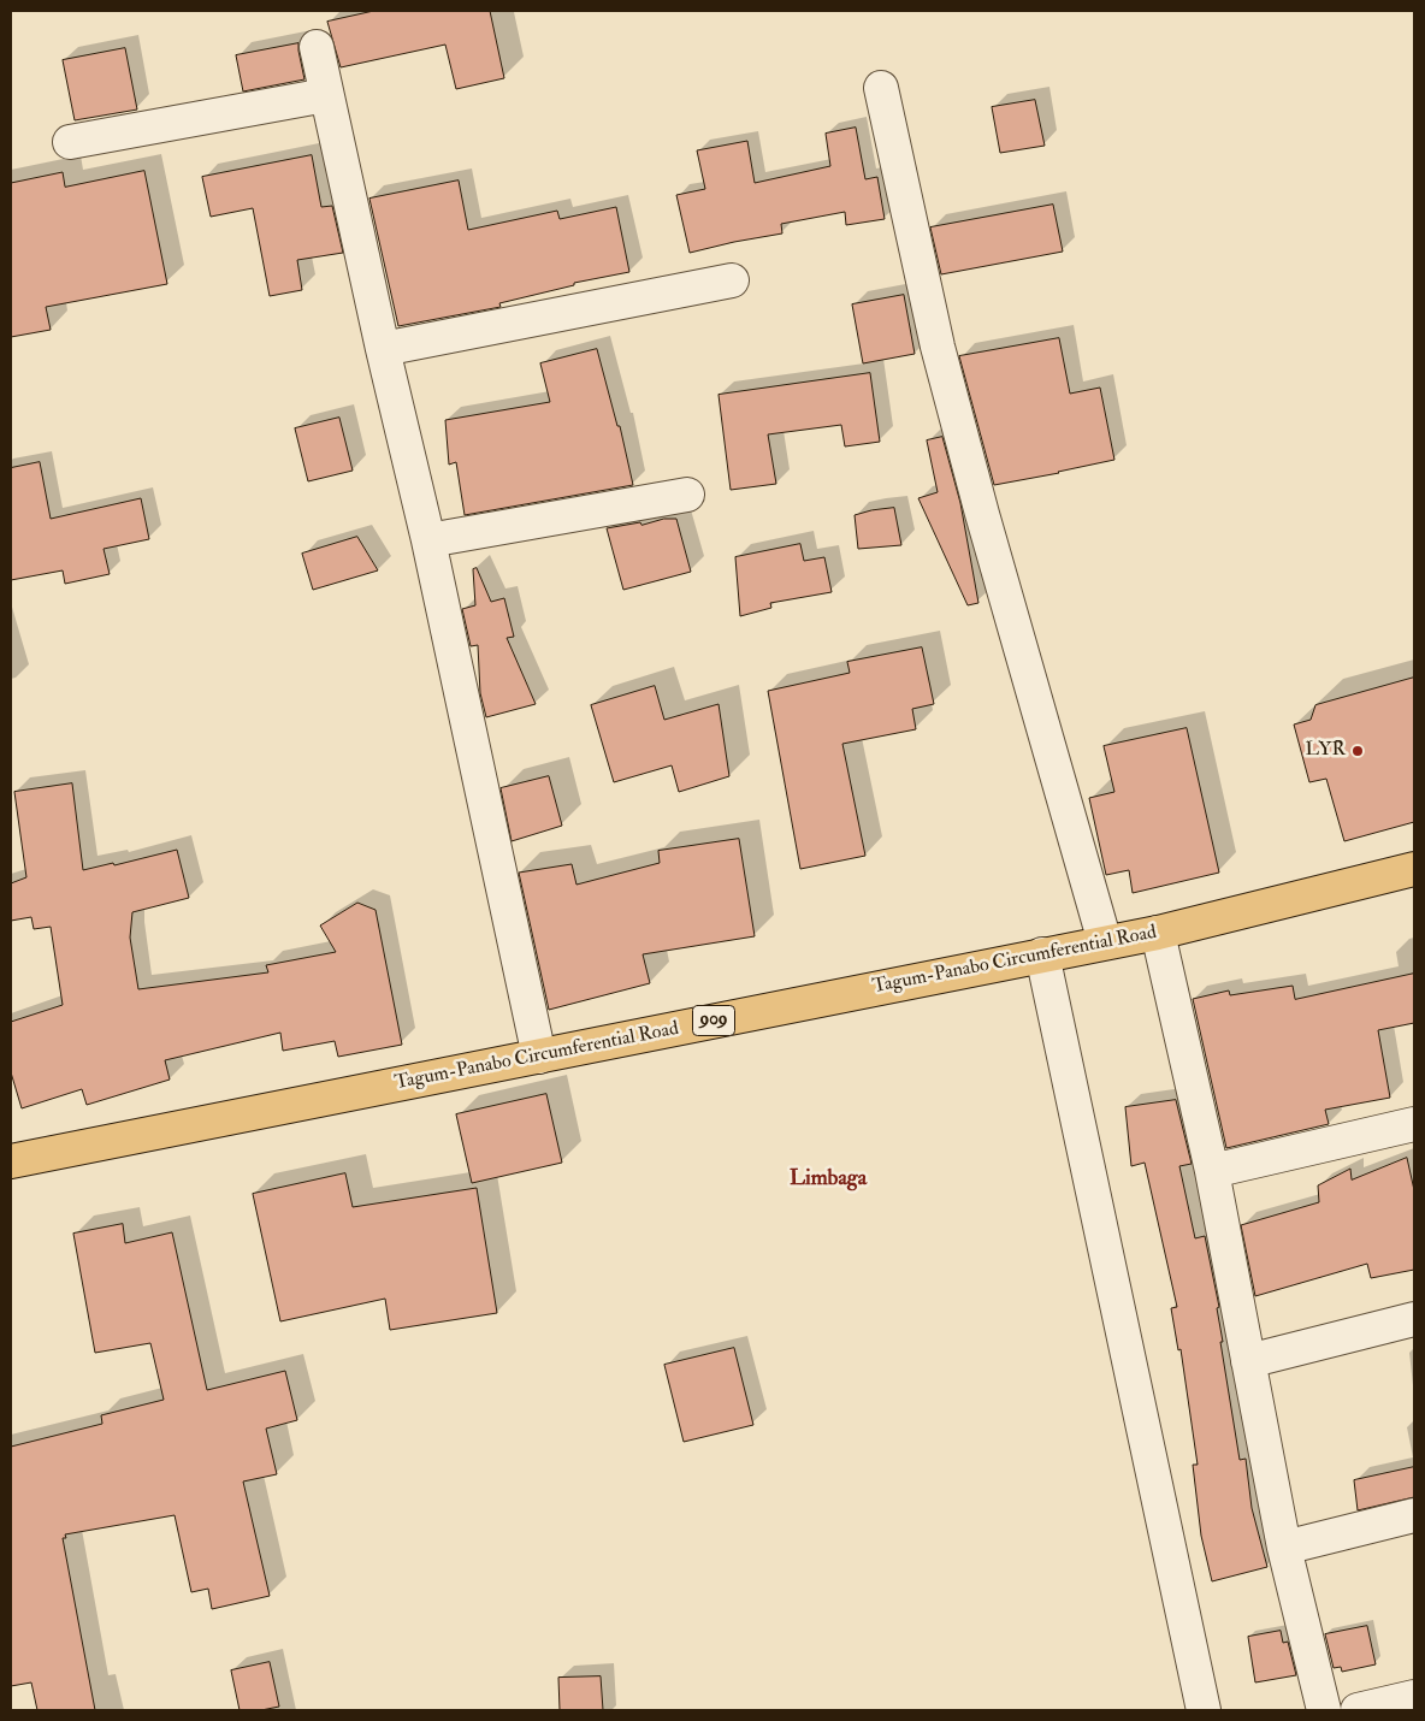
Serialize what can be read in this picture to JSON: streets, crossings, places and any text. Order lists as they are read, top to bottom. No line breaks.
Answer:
{"streets":{"main road":["Tagum-Panabo Circumferential Road","909"]},"districts":["Limbaga"],"places":["LYR"]}
